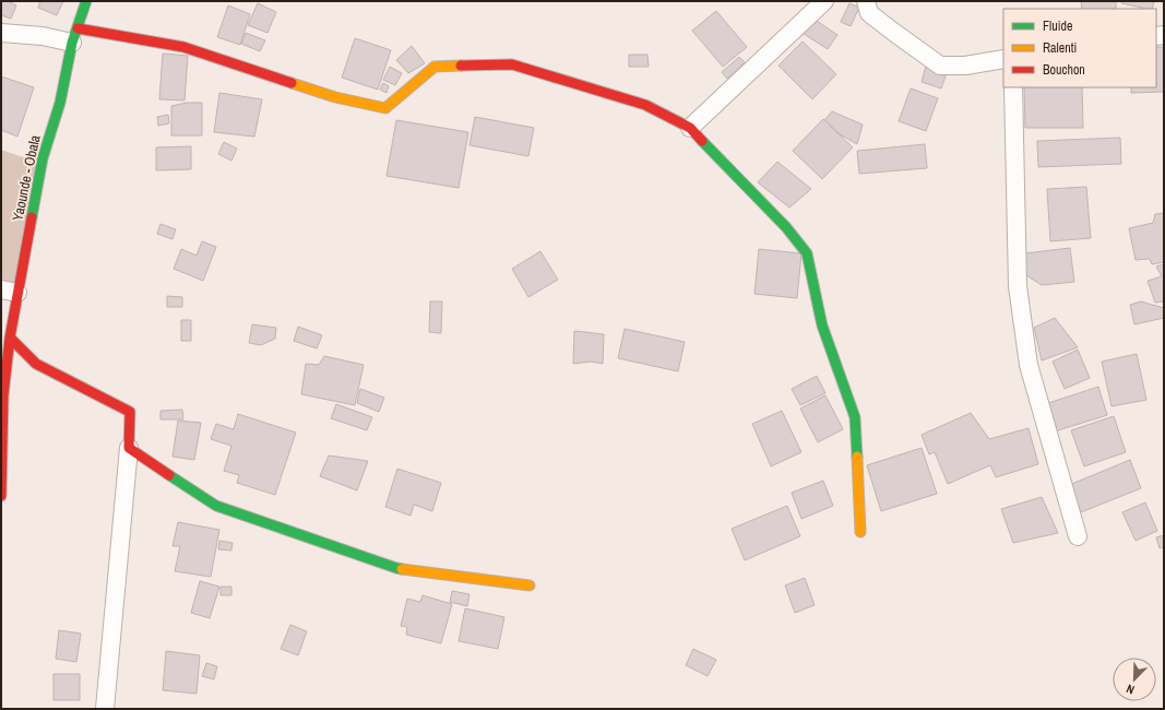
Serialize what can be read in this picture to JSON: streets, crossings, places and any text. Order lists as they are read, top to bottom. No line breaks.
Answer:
{"streets":{"main road":["Yaounde - Obala"]},"legend":["Fluide","Ralenti","Bouchon"],"north":"bottom left"}
